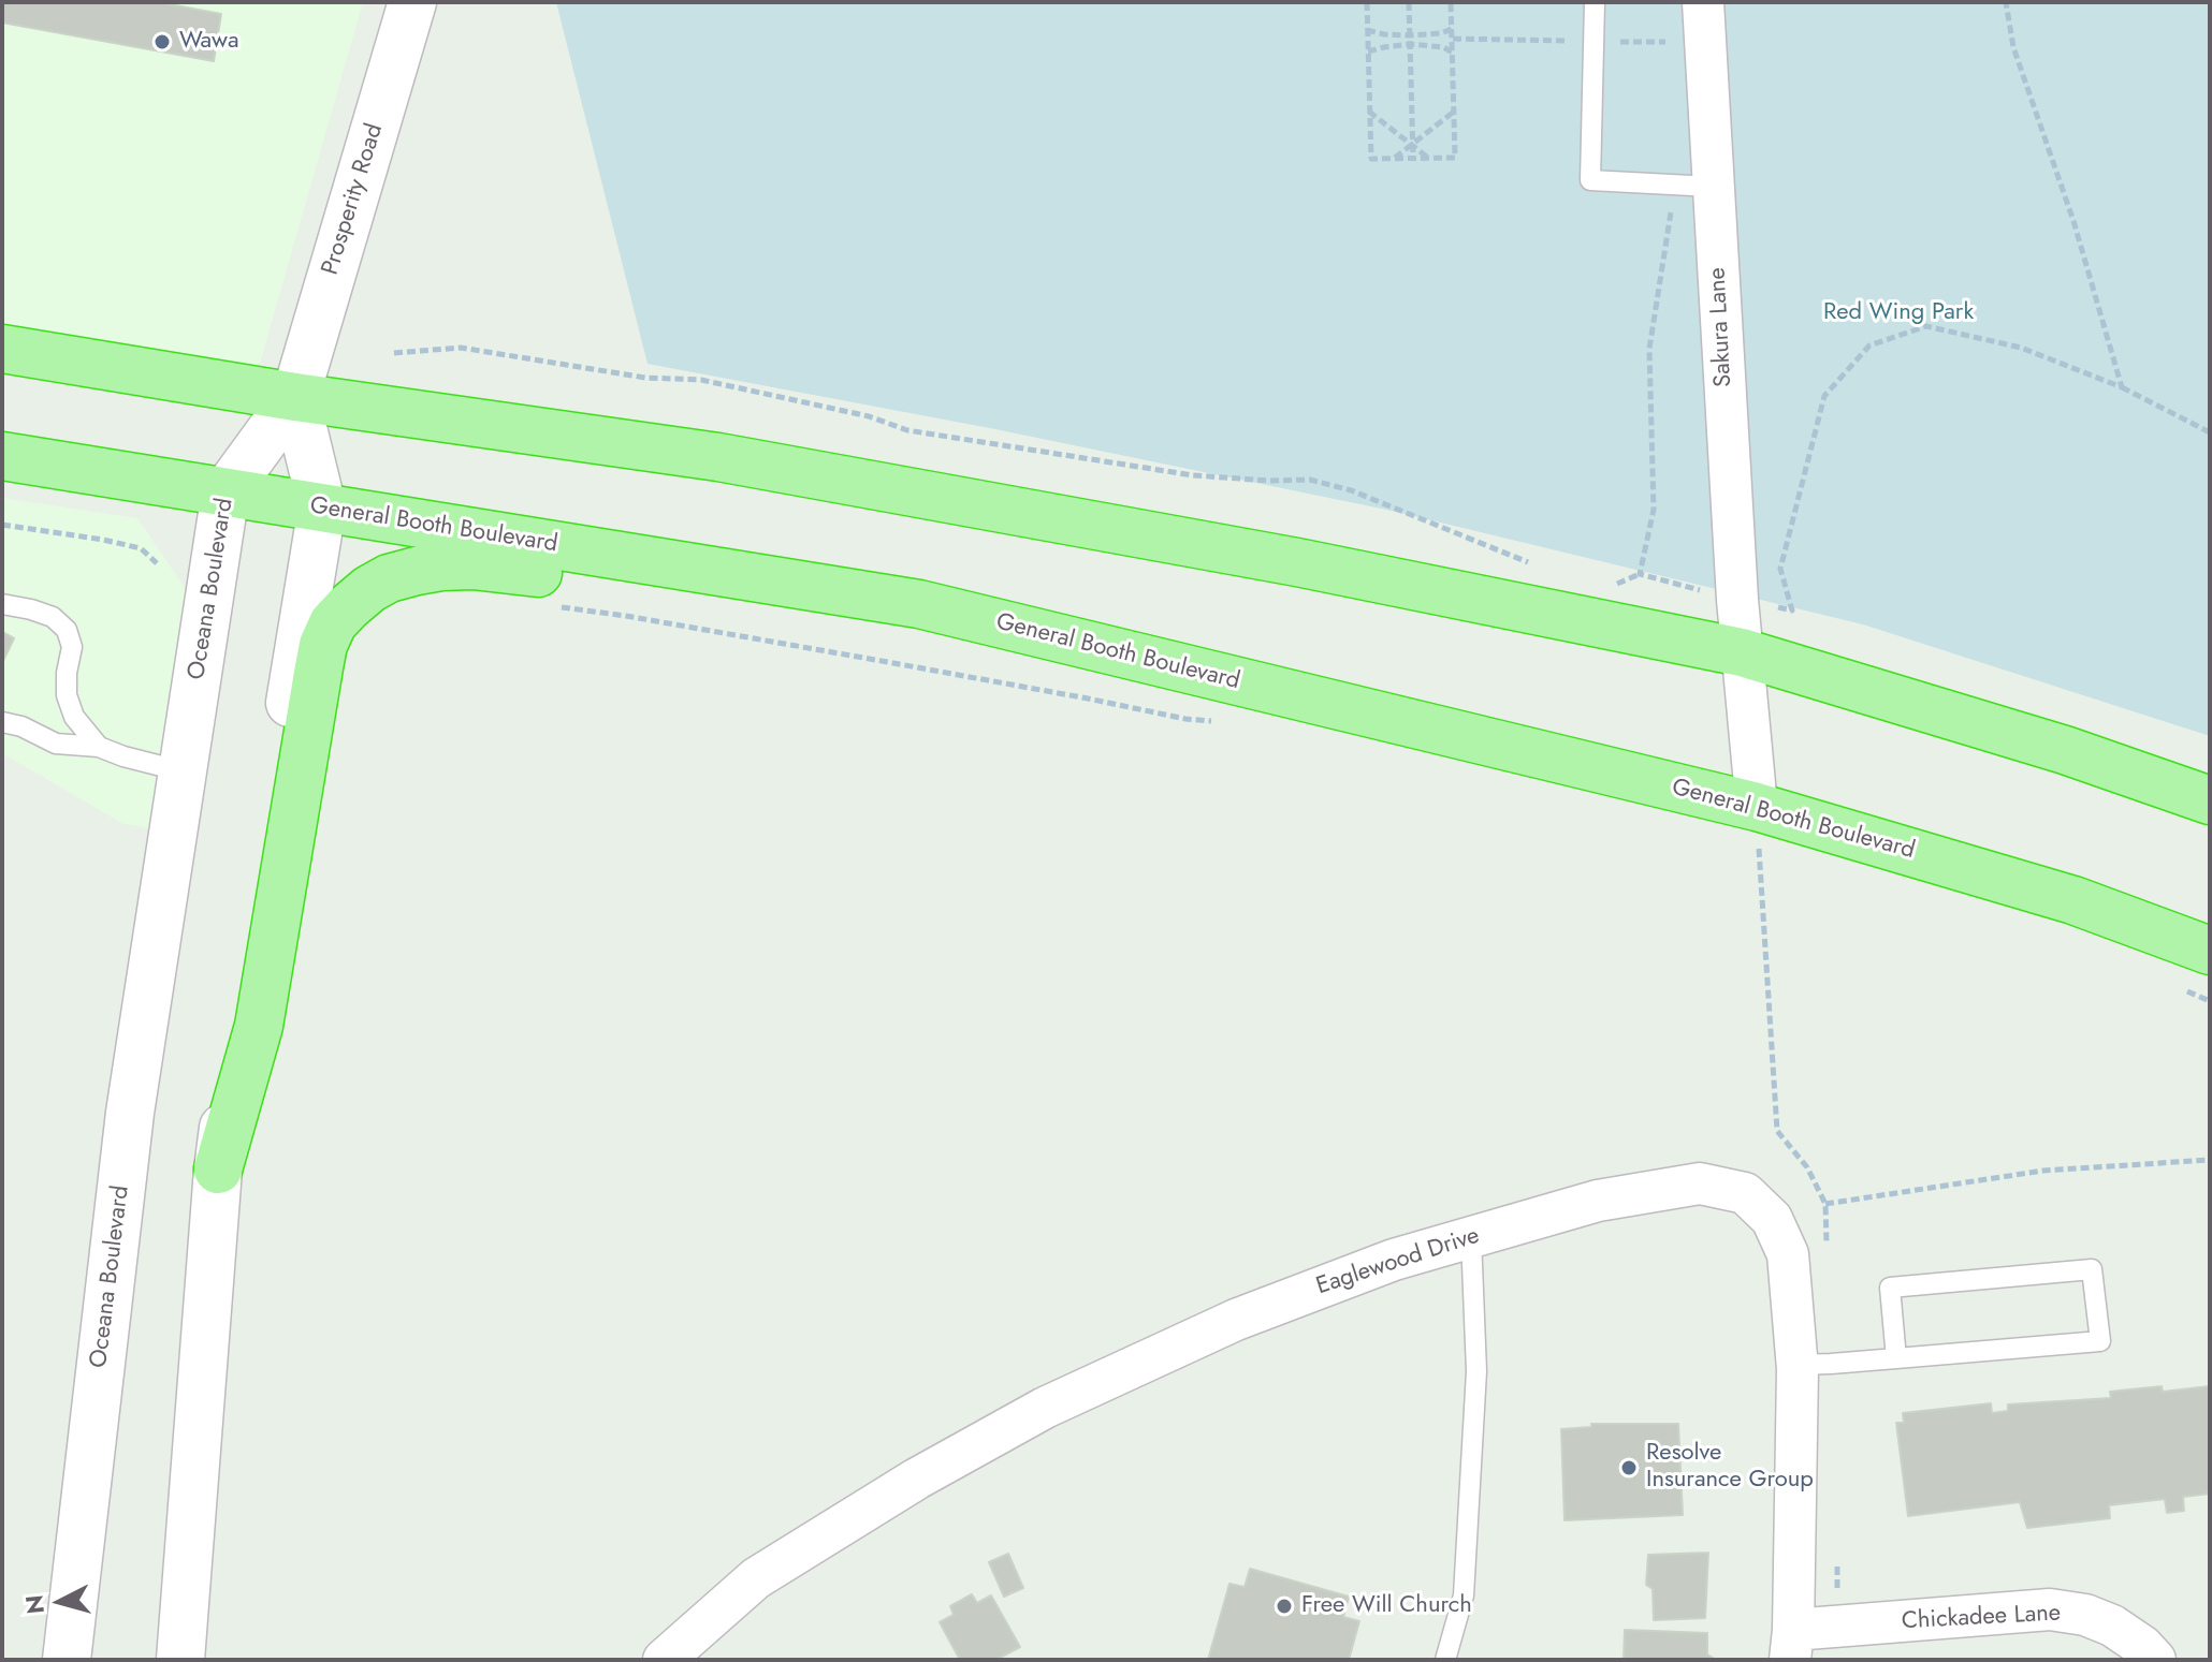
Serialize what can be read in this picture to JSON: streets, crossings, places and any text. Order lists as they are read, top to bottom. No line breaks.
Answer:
{"streets":{"highway":["General Booth Boulevard"],"main road":["Prosperity Road","Oceana Boulevard"],"street":["Sakura Lane","Eaglewood Drive","Chickadee Lane"]},"crossings":[["Prosperity Road","Oceana Boulevard"],["Sakura Lane","General Booth Boulevard"],["General Booth Boulevard","Oceana Boulevard"],["Eaglewood Drive","Chickadee Lane"]],"parks":["Red Wing Park"],"places":["Wawa","Resolve Insurance Group","Free Will Church"],"north":"left"}
